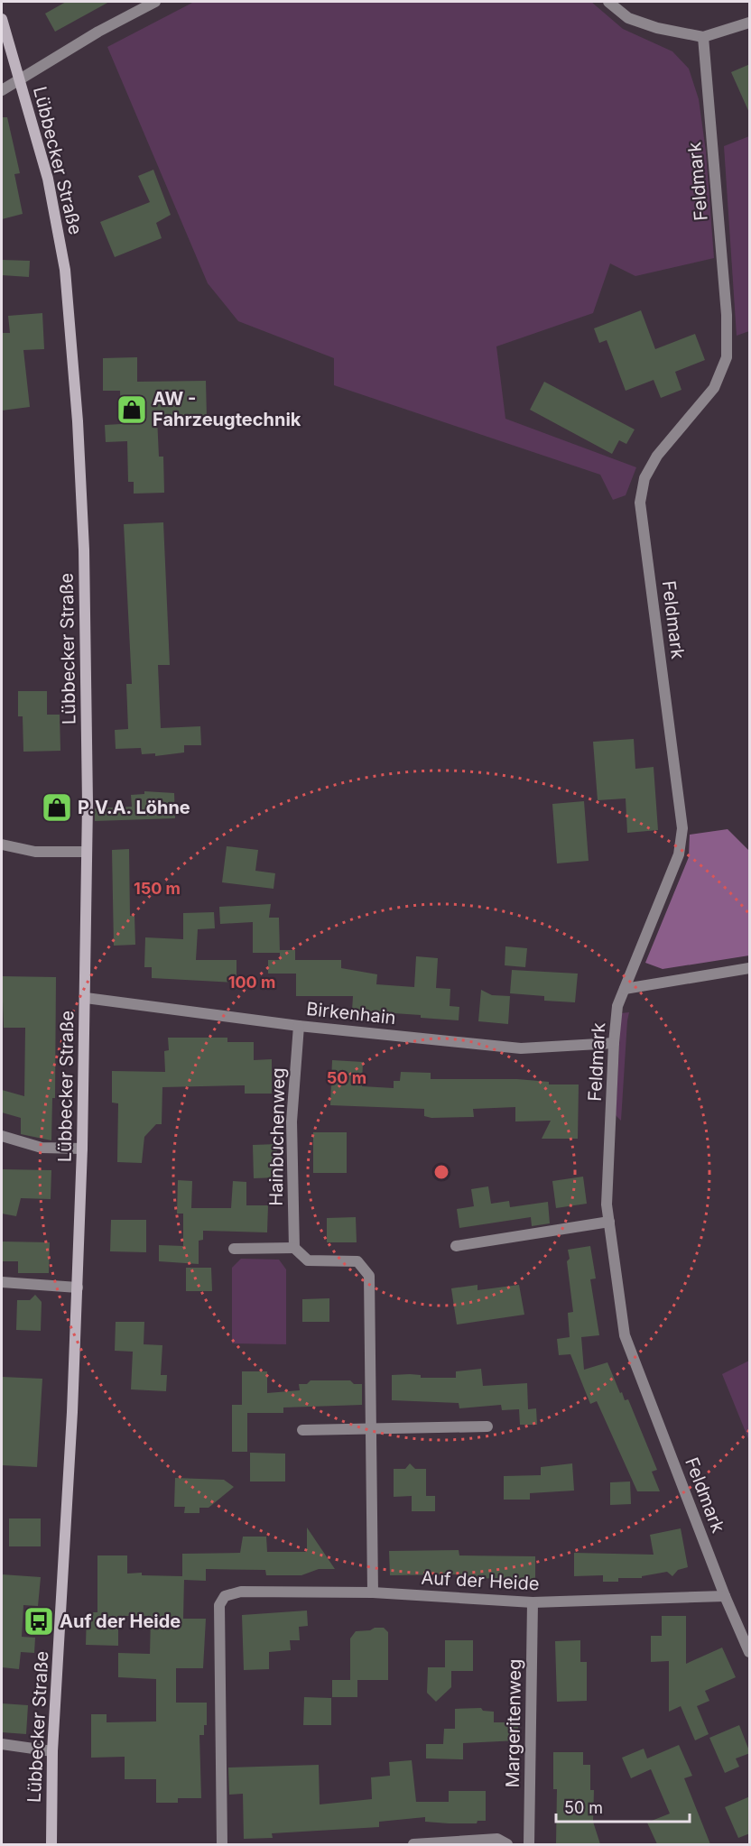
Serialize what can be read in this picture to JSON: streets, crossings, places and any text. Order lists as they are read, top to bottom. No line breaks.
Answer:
{"streets":{"main road":["Lübbecker Straße"],"street":["Feldmark","Birkenhain","Hainbuchenweg","Auf der Heide","Margeritenweg"]},"crossings":[["Lübbecker Straße","Birkenhain"],["Feldmark","Birkenhain"],["Feldmark","Auf der Heide"],["Birkenhain","Hainbuchenweg"],["Auf der Heide","Margeritenweg"]],"places":{"shop":["AW - Fahrzeugtechnik","P.V.A. Löhne"],"bus stop":["Auf der Heide"]},"scale_bar":"50 m","rings":["150 m","100 m","50 m"]}
